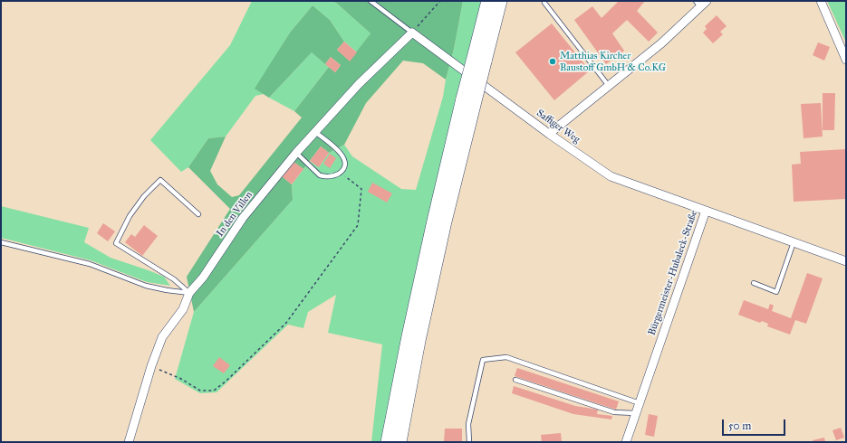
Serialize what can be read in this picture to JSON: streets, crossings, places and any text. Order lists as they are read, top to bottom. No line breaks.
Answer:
{"streets":{"street":["Saffiger Weg","In den Villen","Bürgermeister-Hubaleck-Straße"]},"crossings":[["Saffiger Weg","In den Villen"],["Saffiger Weg","Bürgermeister-Hubaleck-Straße"]],"places":["Matthias Kircher Baustoff GmbH & Co.KG"],"scale_bar":"50 m"}
